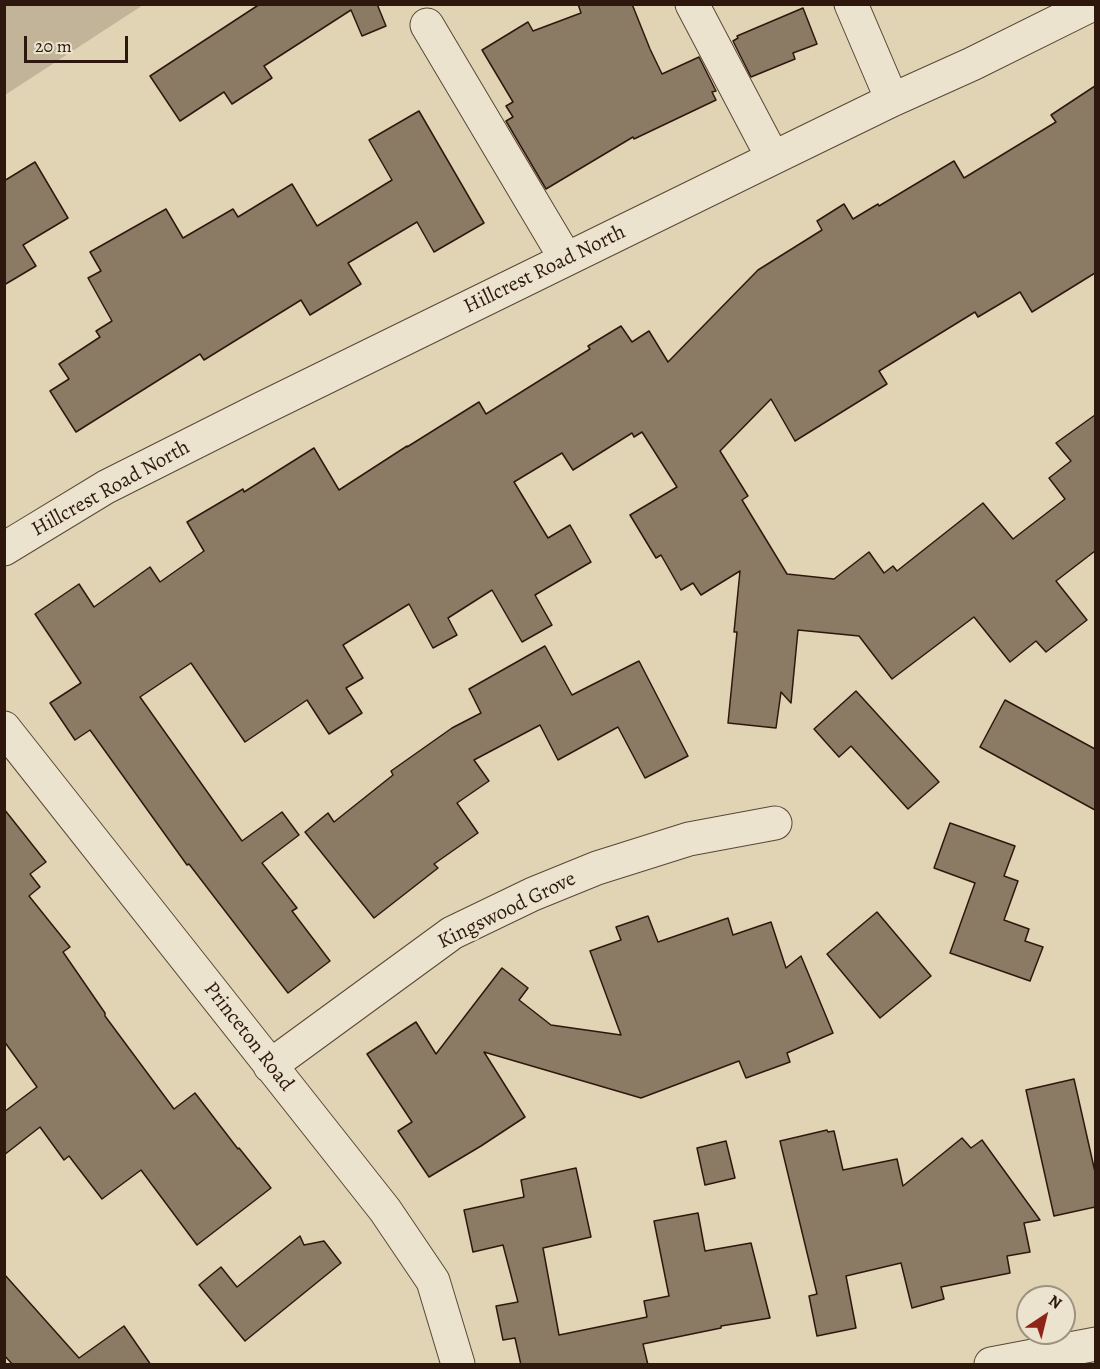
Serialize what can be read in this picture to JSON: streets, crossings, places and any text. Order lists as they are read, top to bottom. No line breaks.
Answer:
{"streets":{"street":["Hillcrest Road North","Kingswood Grove","Princeton Road"]},"crossings":[["Kingswood Grove","Princeton Road"]],"scale_bar":"20 m","north":"top right"}
